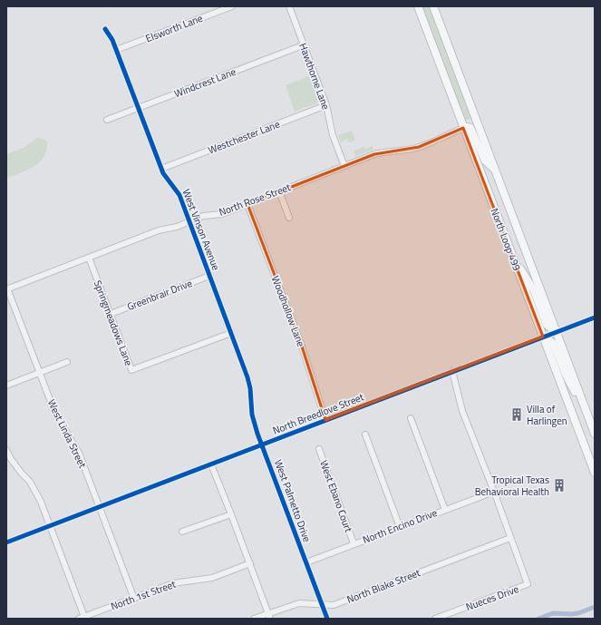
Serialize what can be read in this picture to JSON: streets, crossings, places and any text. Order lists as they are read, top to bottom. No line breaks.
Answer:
{"streets":{"main road":["North Loop 499"],"street":["Elsworth Lane","Hawthorne Lane","Windcrest Lane","Westchester Lane","North Rose Street","West Vinson Avenue","Greenbrair Drive","Woodhollow Lane","Springmeadows Lane","North Breedlove Street","West Linda Street","West Ebano Court","West Palmetto Drive","North Encino Drive","North Blake Street","North 1st Street","Nueces Drive"]},"crossings":[["Elsworth Lane","West Vinson Avenue"],["Hawthorne Lane","Windcrest Lane"],["Hawthorne Lane","Westchester Lane"],["Hawthorne Lane","North Rose Street"],["Windcrest Lane","West Vinson Avenue"],["Westchester Lane","West Vinson Avenue"],["North Rose Street","West Vinson Avenue"],["North Rose Street","North Loop 499"],["North Rose Street","Woodhollow Lane"],["North Rose Street","Springmeadows Lane"],["North Rose Street","West Linda Street"],["West Vinson Avenue","Greenbrair Drive"],["West Vinson Avenue","Springmeadows Lane"],["West Vinson Avenue","North Breedlove Street"],["West Vinson Avenue","West Palmetto Drive"],["North Loop 499","North Breedlove Street"],["Greenbrair Drive","Springmeadows Lane"],["Woodhollow Lane","North Breedlove Street"],["North Breedlove Street","West Linda Street"],["North Breedlove Street","West Palmetto Drive"],["West Linda Street","North 1st Street"],["West Ebano Court","North Encino Drive"],["West Palmetto Drive","North Encino Drive"],["West Palmetto Drive","North Blake Street"],["North Blake Street","Nueces Drive"]],"places":{"building":["Villa of Harlingen","Tropical Texas Behavioral Health"]}}
